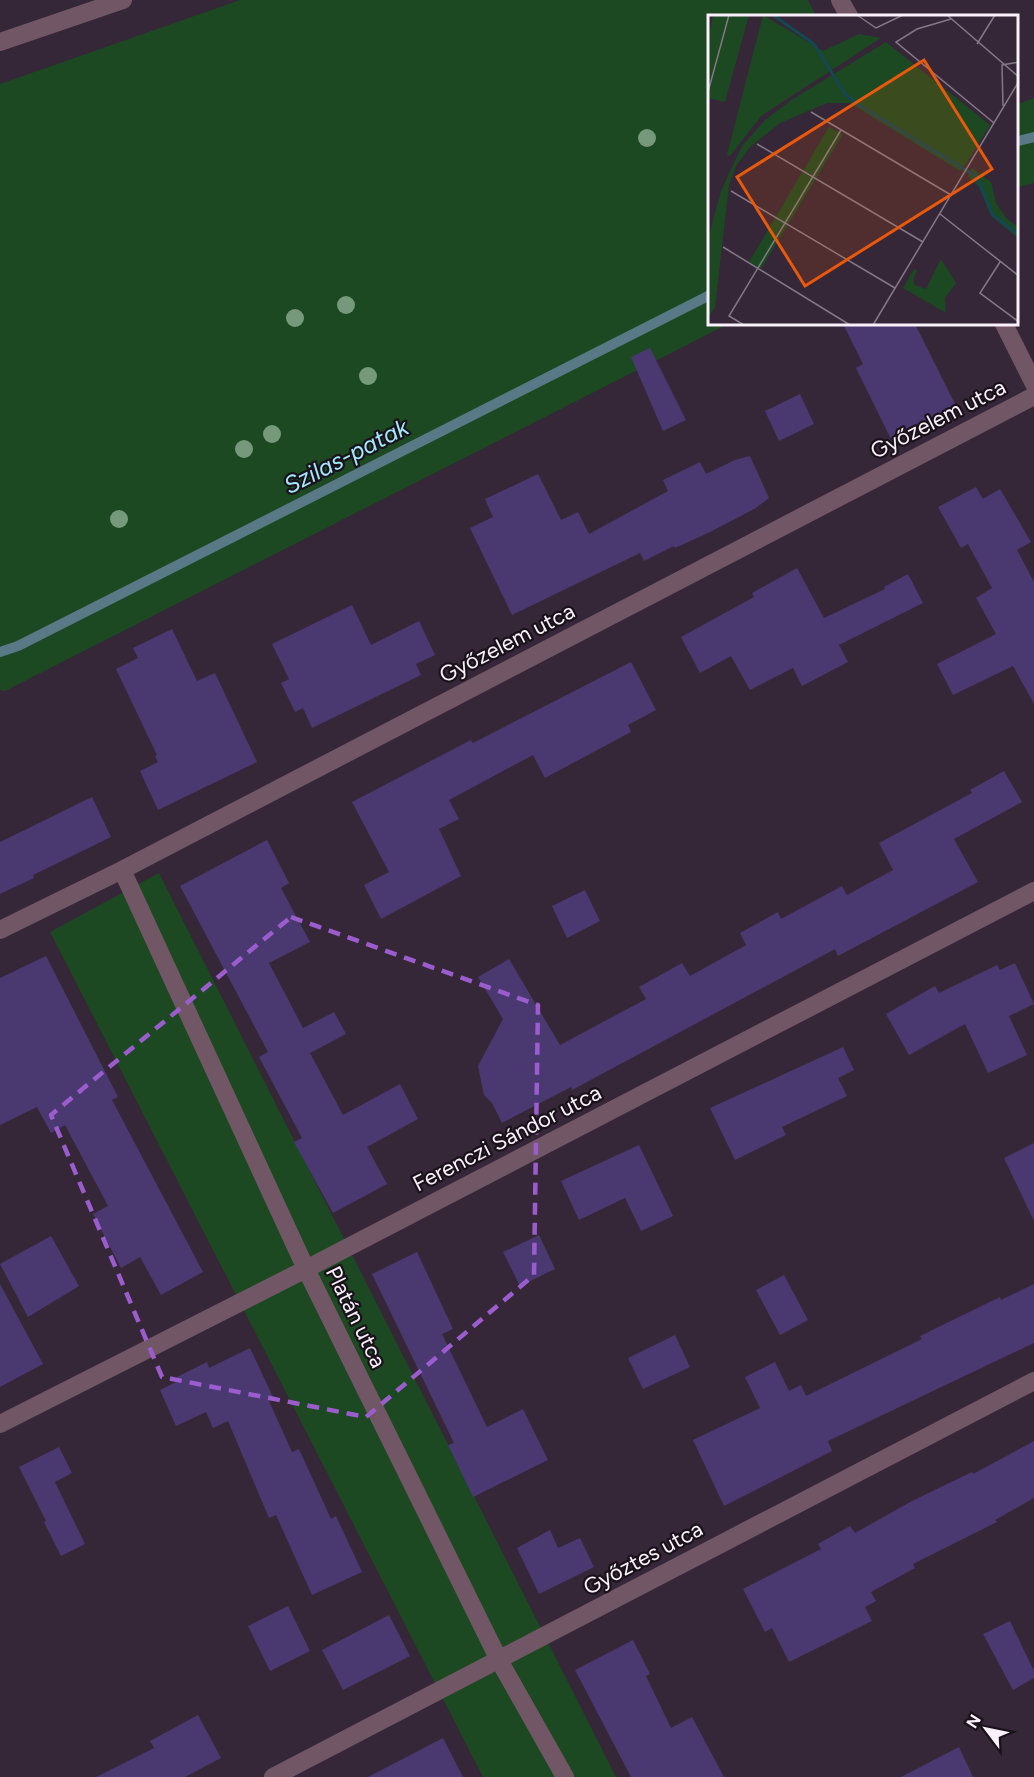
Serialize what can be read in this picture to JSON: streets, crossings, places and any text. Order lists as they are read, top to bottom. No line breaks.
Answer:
{"streets":{"street":["Győzelem utca","Ferenczi Sándor utca","Platán utca","Győztes utca"]},"crossings":[["Győzelem utca","Platán utca"],["Ferenczi Sándor utca","Platán utca"],["Platán utca","Győztes utca"]],"water":["Szilas-patak"],"north":"top left"}
